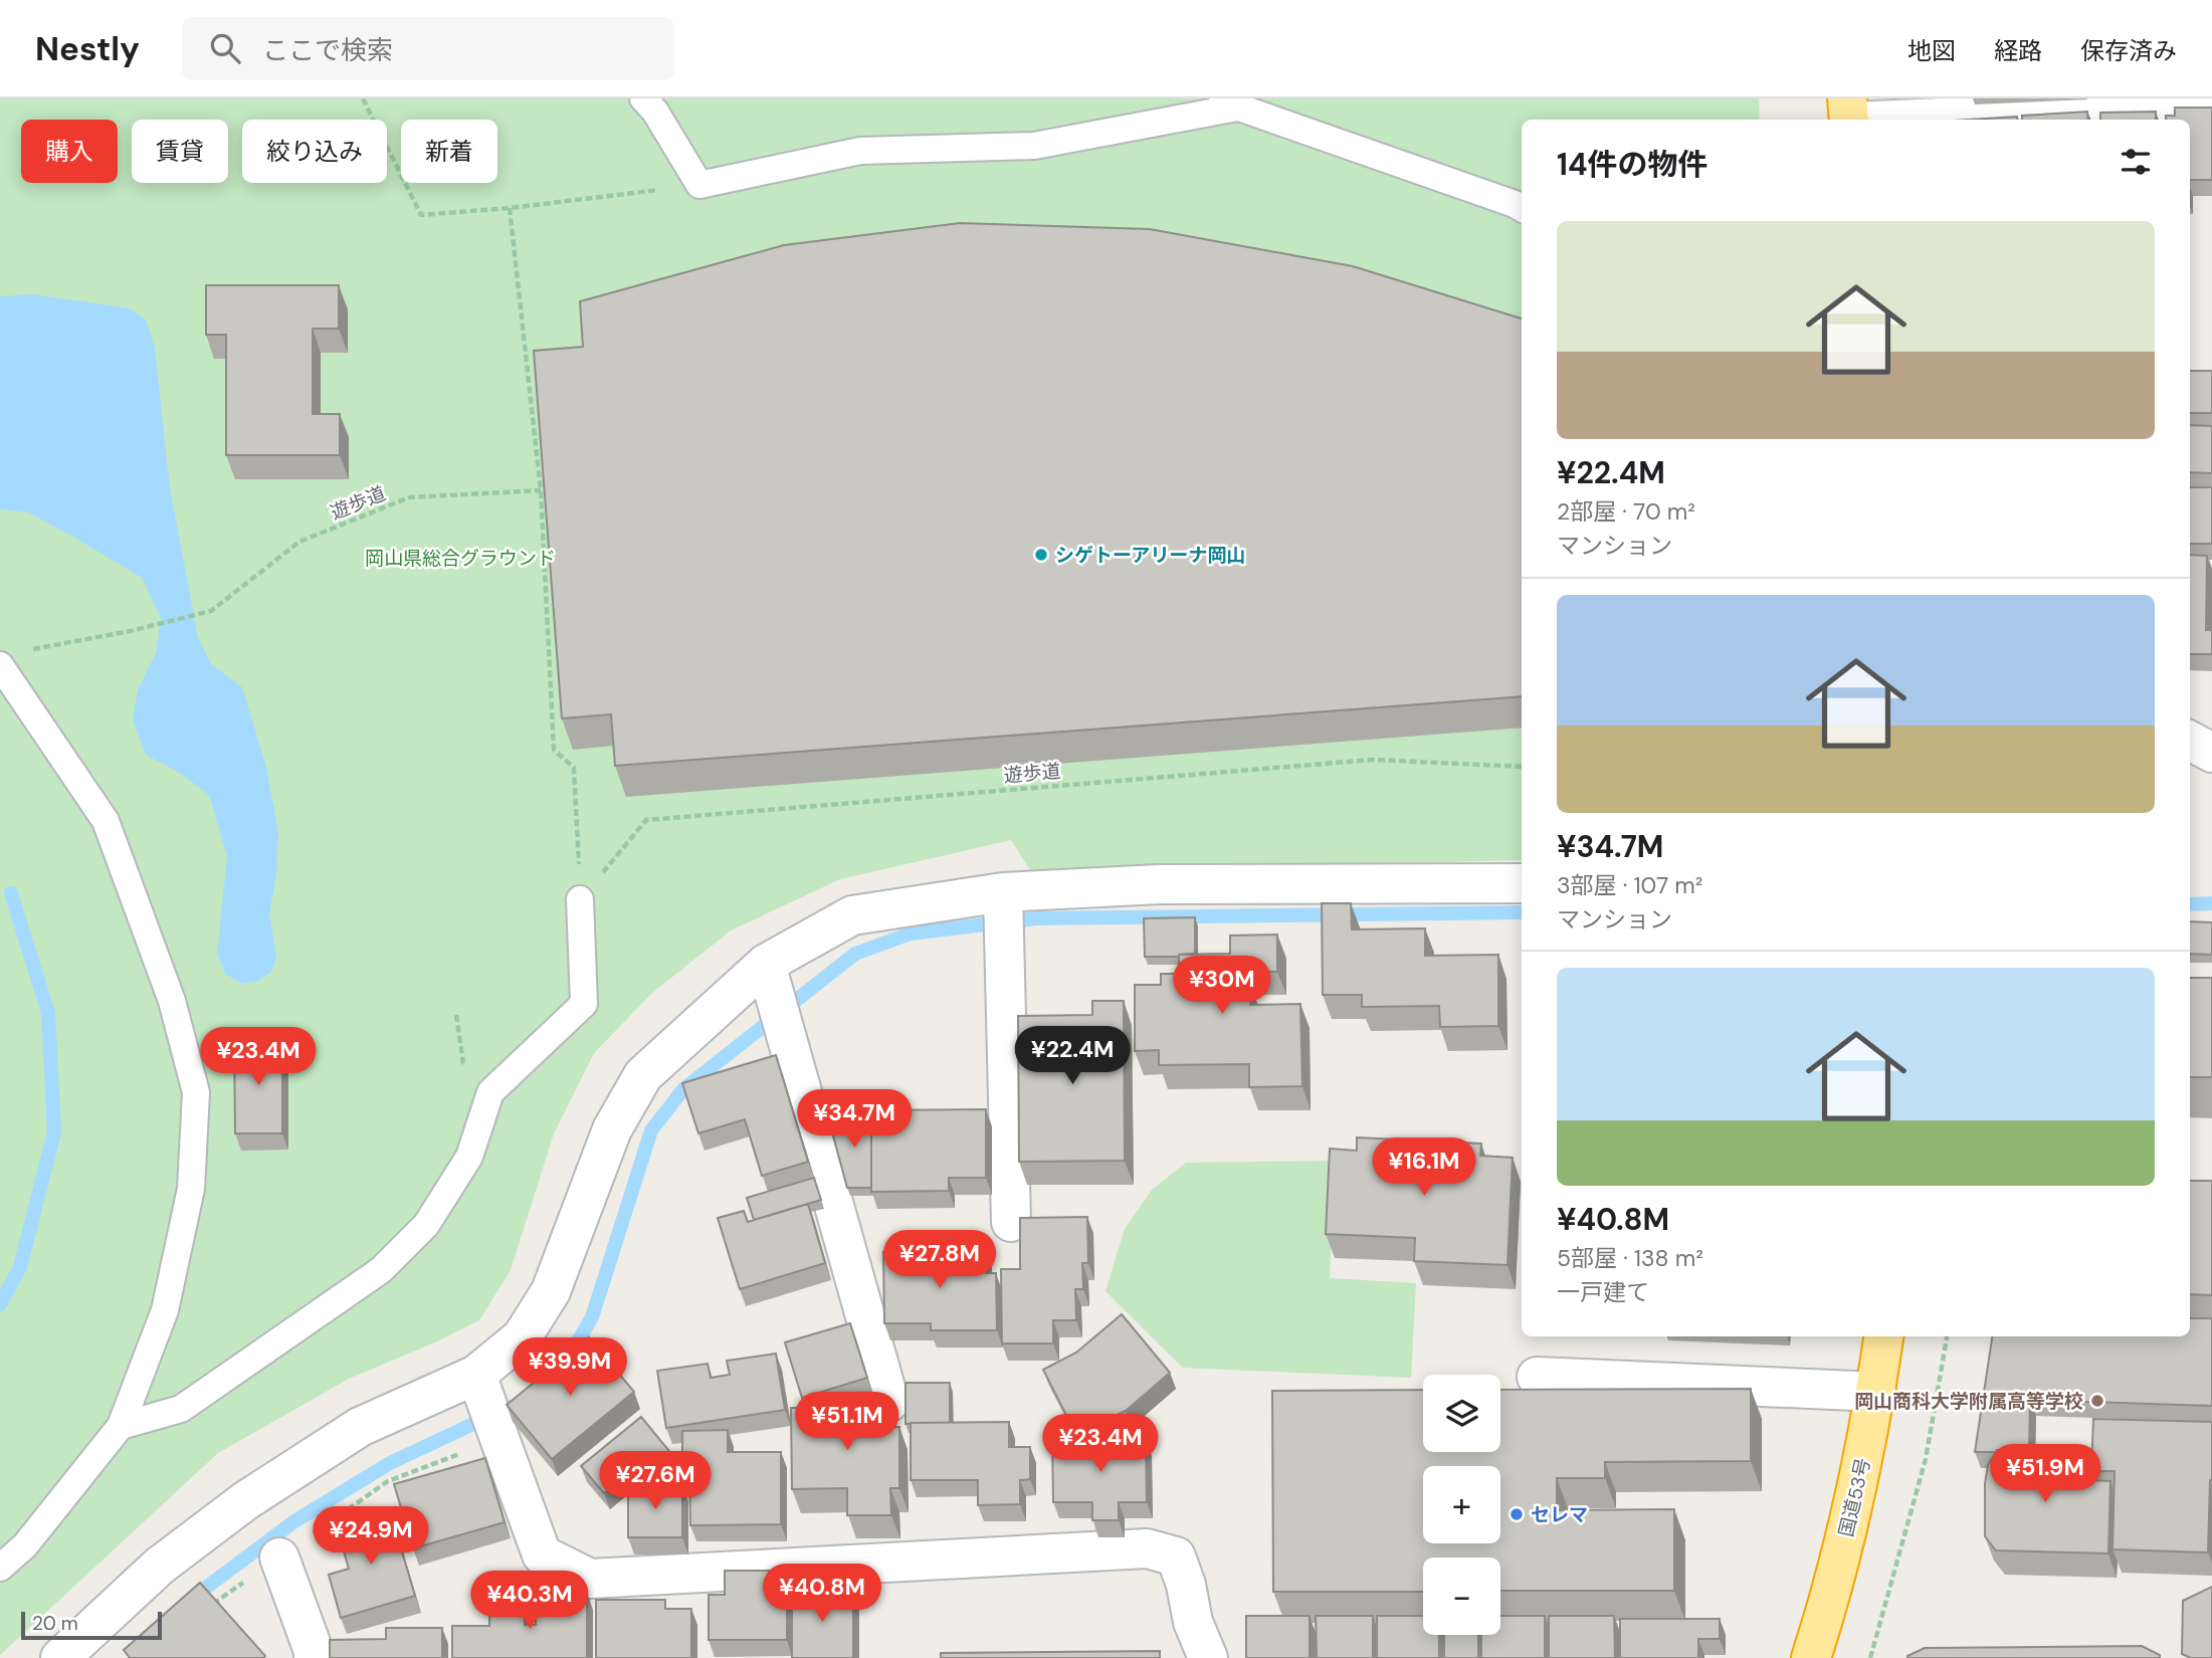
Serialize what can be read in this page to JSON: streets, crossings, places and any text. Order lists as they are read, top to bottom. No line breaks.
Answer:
{"streets":{"highway":["国道53号"],"path":["遊歩道"]},"parks":["岡山県総合グラウンド"],"places":["シゲトーアリーナ岡山","岡山商科大学附属高等学校","セレマ"],"scale_bar":"20 m","page":{"header":"Nestly","search":"ここで検索","nav":["地図","経路","保存済み"],"chip":["購入","賃貸","絞り込み","新着"],"heading":"14件の物件","list":[{"name":"¥22.4M","note":"2部屋 · 70 m² · マンション"},{"name":"¥34.7M","note":"3部屋 · 107 m² · マンション"},{"name":"¥40.8M","note":"5部屋 · 138 m² · 一戸建て"}],"price":["¥30M","¥22.4M","¥23.4M","¥34.7M","¥16.1M","¥27.8M","¥39.9M","¥51.1M","¥23.4M","¥51.9M","¥27.6M","¥24.9M","¥40.8M","¥40.3M"],"map_buttons":["+","−"],"scale":"20 m"}}
